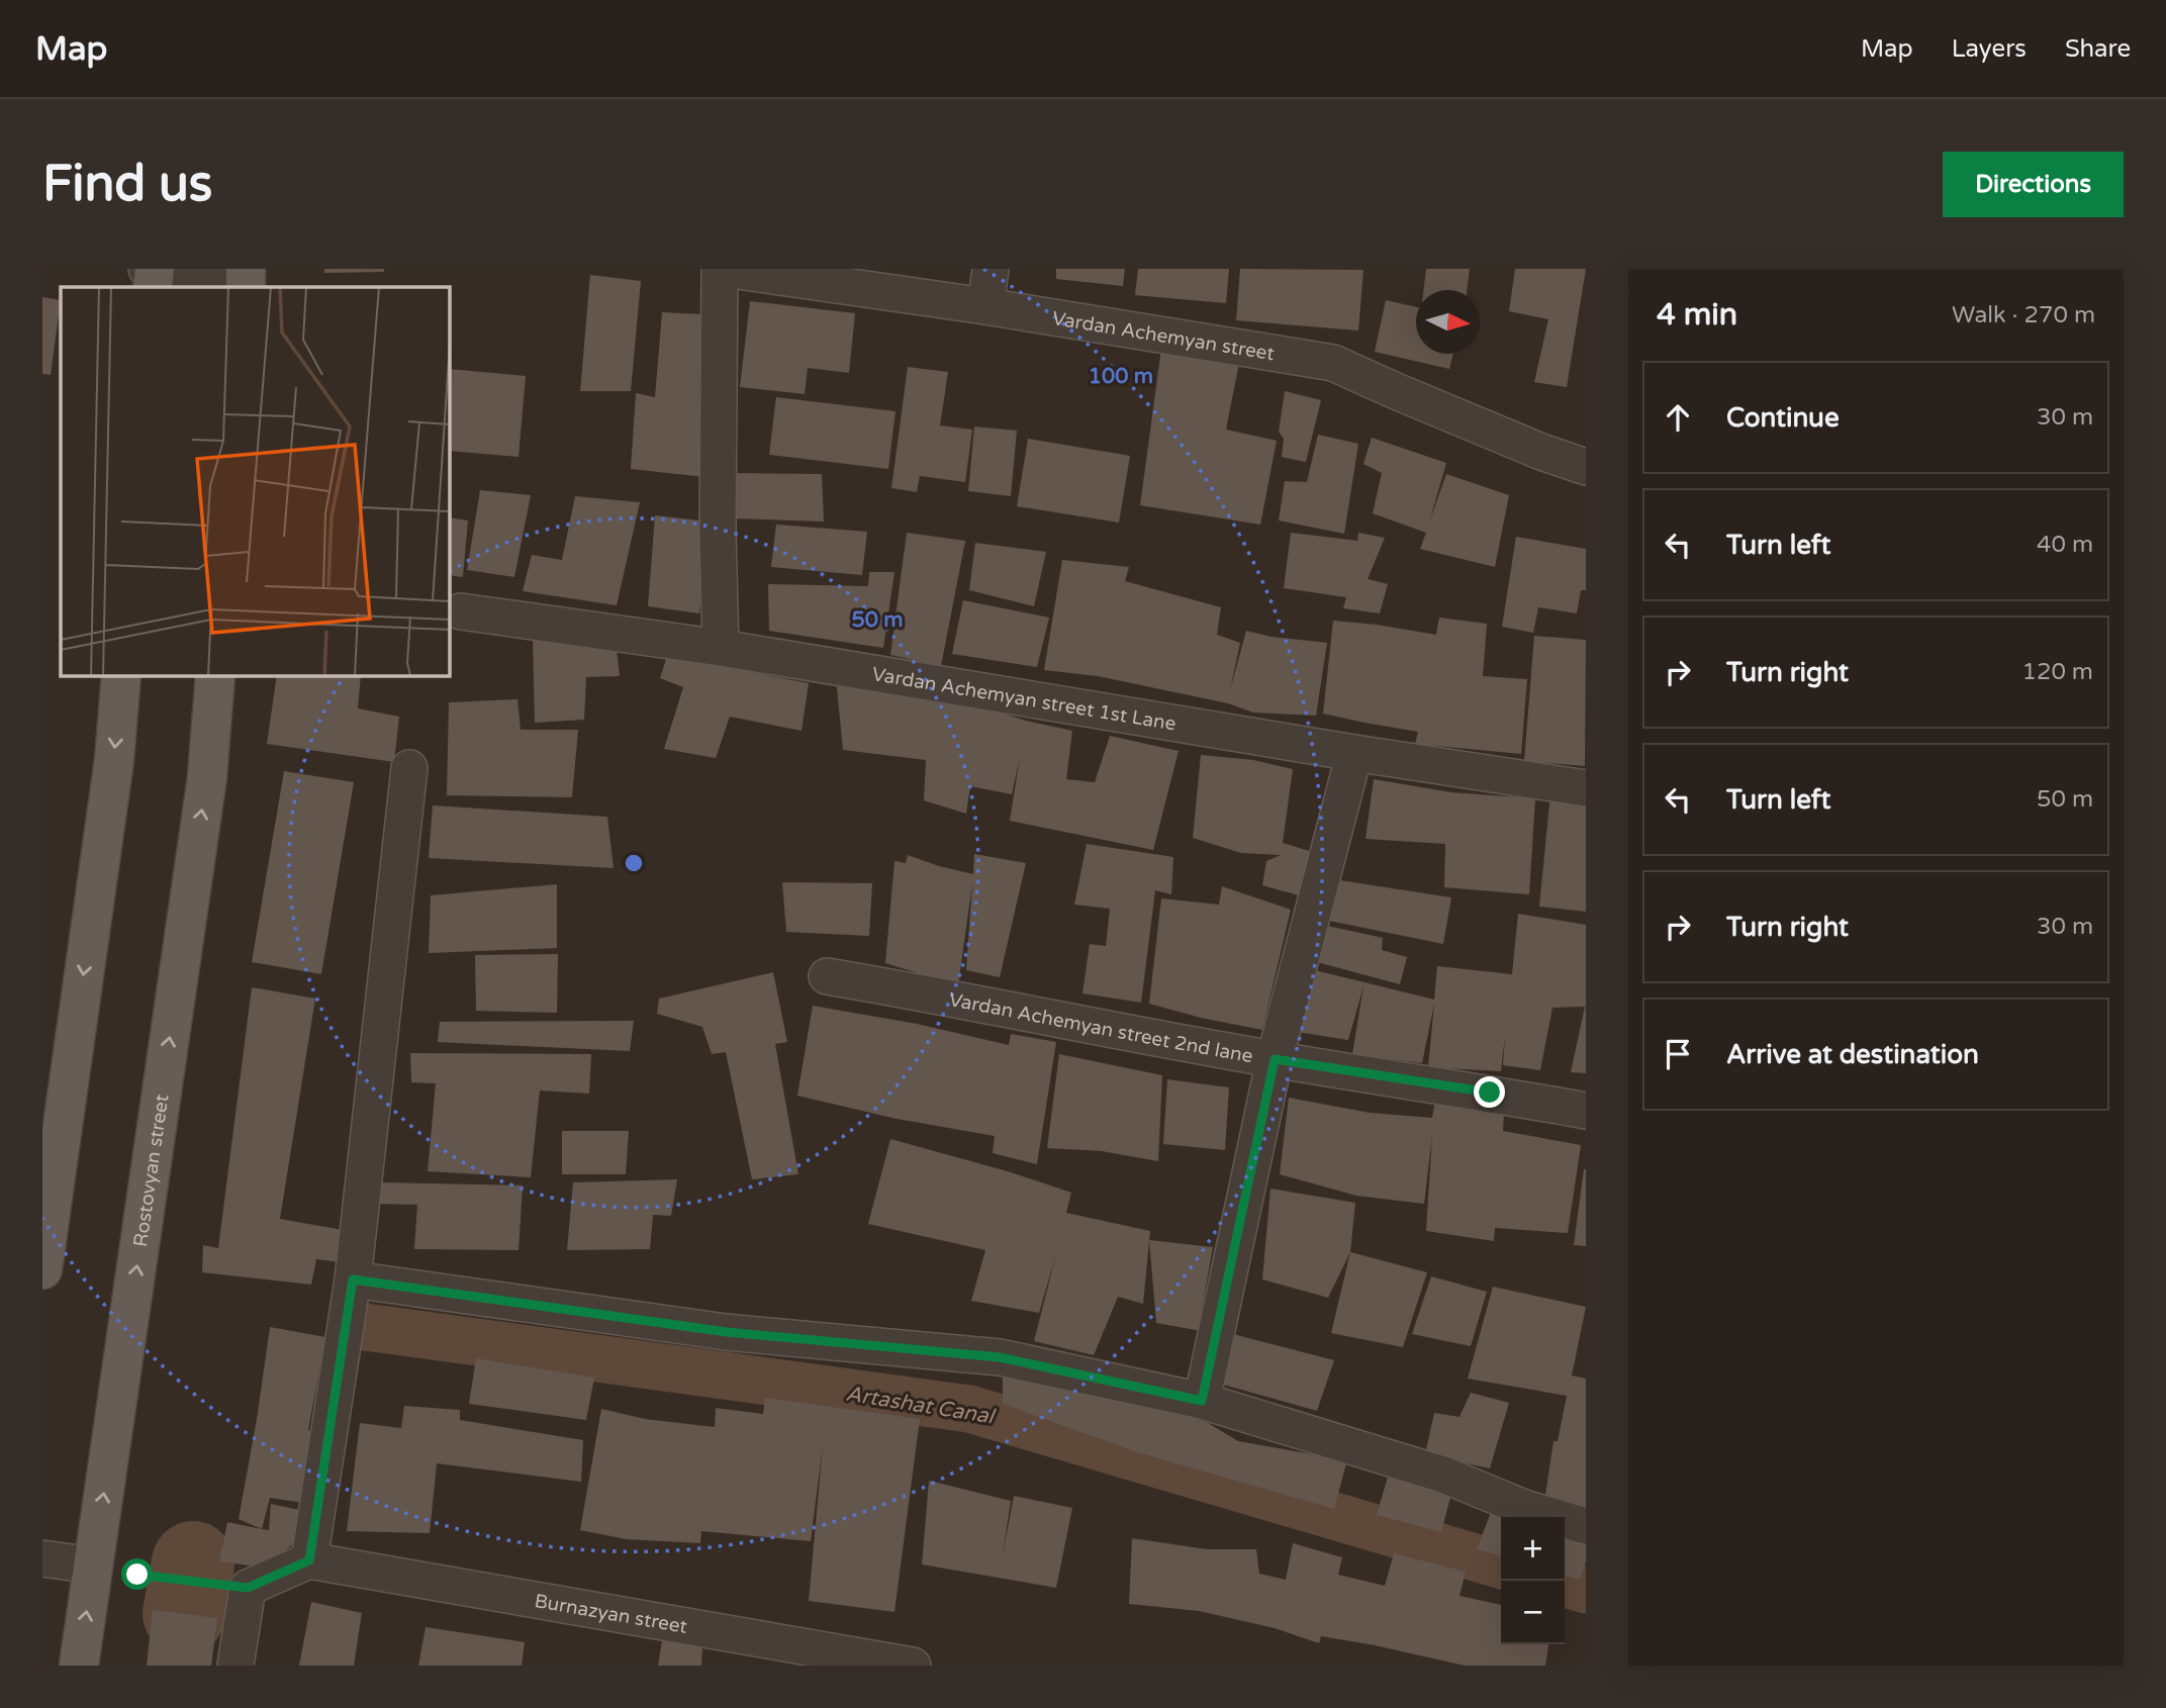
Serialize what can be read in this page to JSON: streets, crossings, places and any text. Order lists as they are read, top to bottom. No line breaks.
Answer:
{"streets":{"main road":["Rostovyan street"],"street":["Vardan Achemyan street","Vardan Achemyan street 1st Lane","Vardan Achemyan street 2nd lane","Burnazyan street"]},"water":["Artashat Canal"],"north":"right","page":{"header":"Map","nav":["Map","Layers","Share"],"buttons":"Directions","title":"Find us","heading":["4 min","Walk · 270 m"],"list":[["Continue","30 m"],["Turn left","40 m"],["Turn right","120 m"],["Turn left","50 m"],["Turn right","30 m"],"Arrive at destination"],"map_buttons":["+","−"]},"rings":["100 m","50 m"]}
